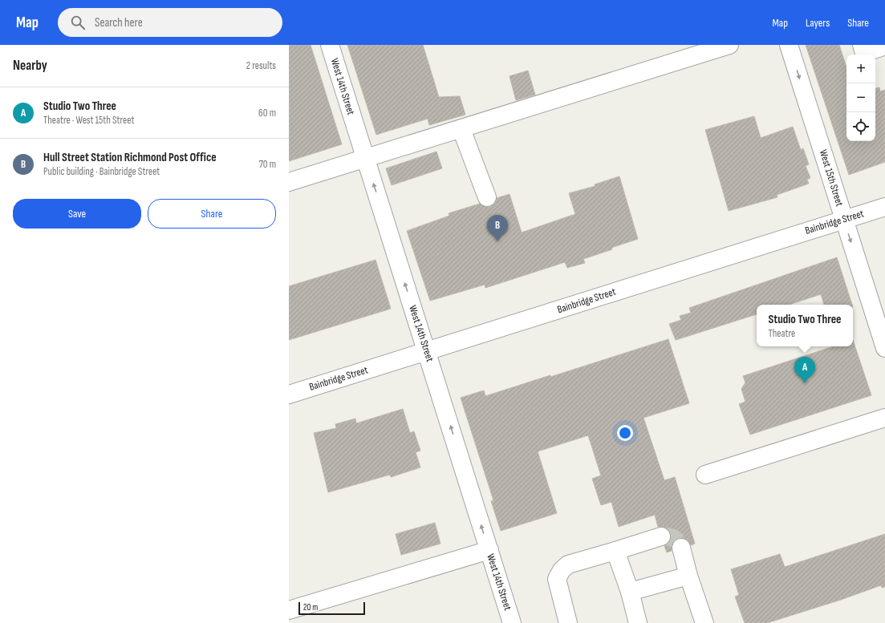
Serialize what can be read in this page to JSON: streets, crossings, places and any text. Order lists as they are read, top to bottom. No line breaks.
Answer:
{"streets":{"street":["West 14th Street","West 15th Street","Bainbridge Street"]},"crossings":[["West 14th Street","Bainbridge Street"],["West 15th Street","Bainbridge Street"]],"one_way":["West 14th Street","West 15th Street"],"scale_bar":"20 m","page":{"header":"Map","search":"Search here","nav":["Map","Layers","Share"],"heading":["Nearby","2 results"],"map_buttons":["+","−"],"list":[{"mark":"A","name":"Studio Two Three","note":"Theatre · West 15th Street","value":"60 m"},{"mark":"B","name":"Hull Street Station Richmond Post Office","note":"Public building · Bainbridge Street","value":"70 m"}],"buttons":["Save","Share"],"pins":["B","A"],"popup":["Studio Two Three","Theatre"],"scale":"20 m"}}
